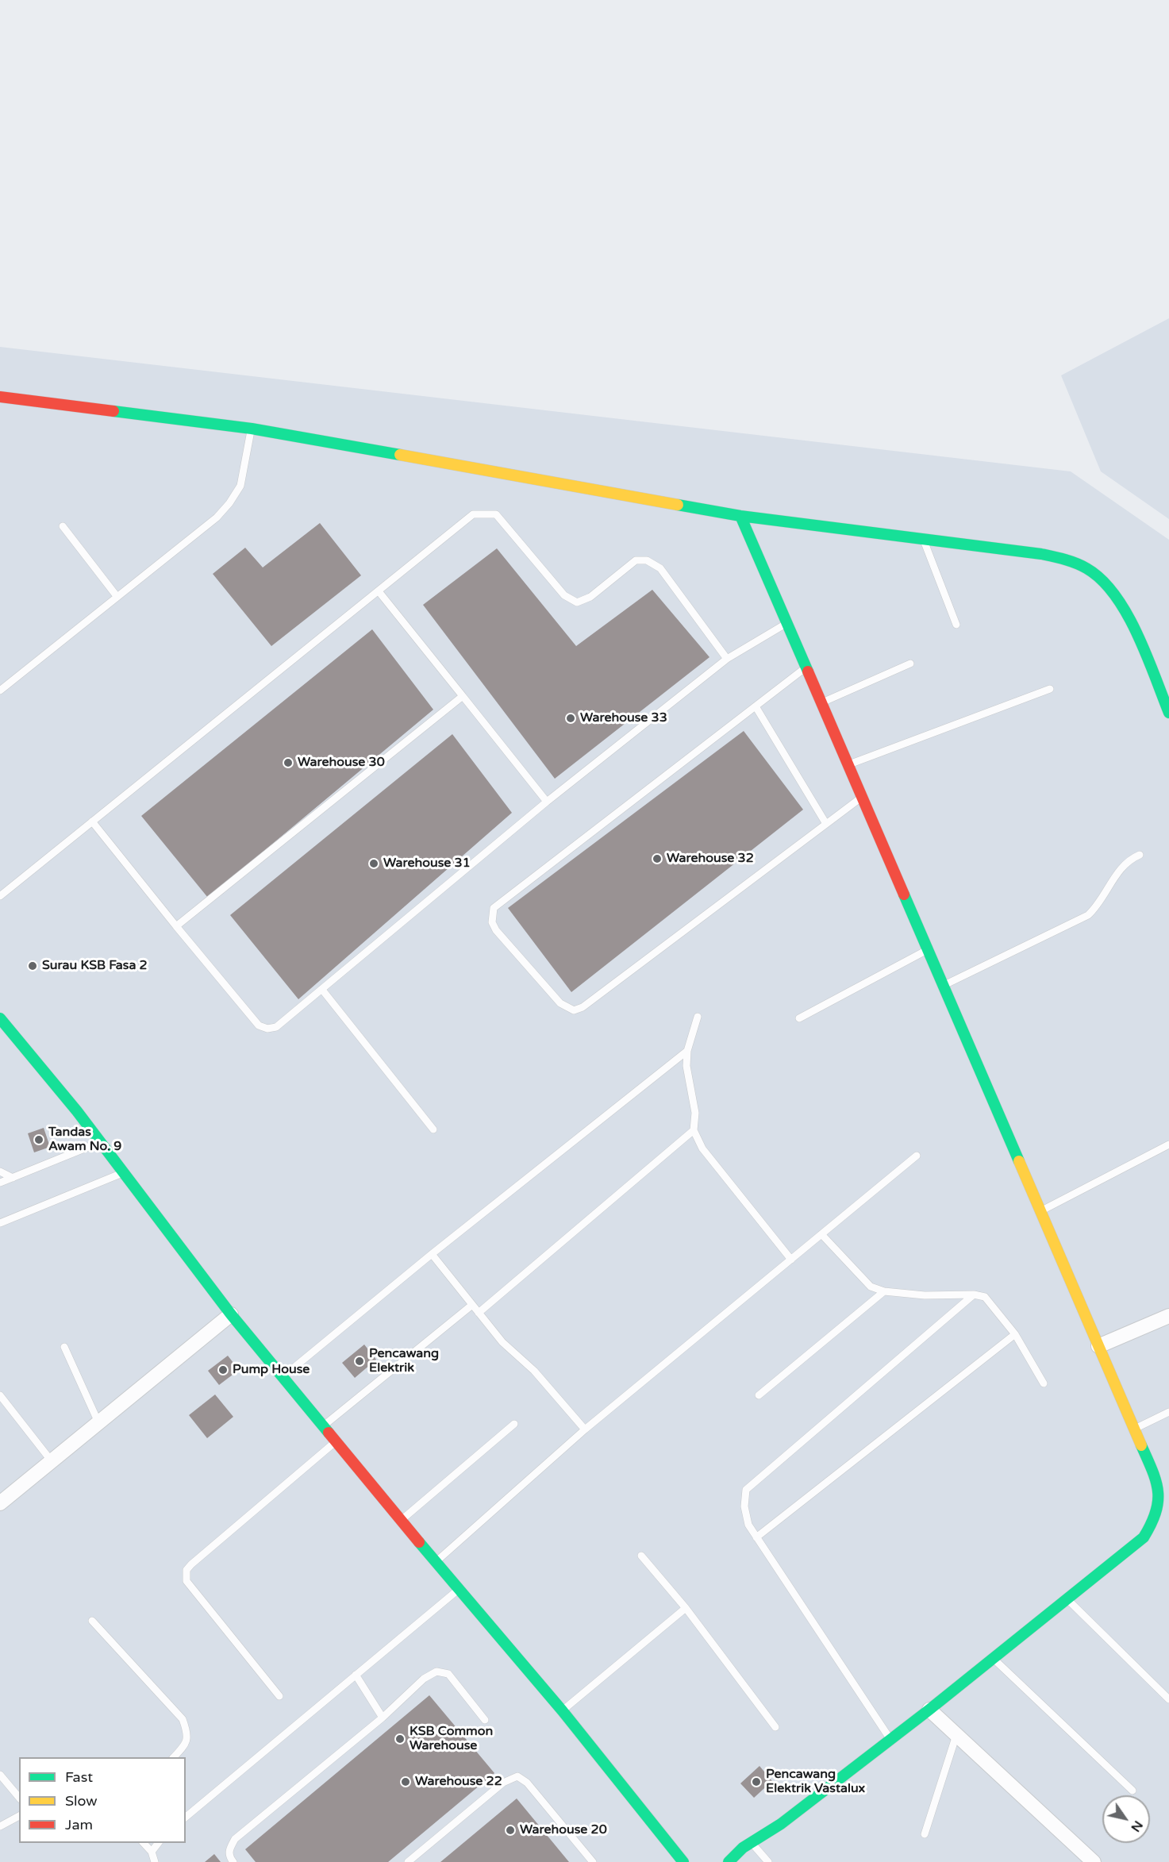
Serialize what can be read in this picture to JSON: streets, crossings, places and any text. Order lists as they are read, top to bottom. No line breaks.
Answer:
{"places":["Warehouse 33","Warehouse 30","Warehouse 32","Warehouse 31","Surau KSB Fasa 2","Tandas Awam No. 9","Pencawang Elektrik","Pump House","KSB Common Warehouse","Warehouse 22","Pencawang Elektrik Vastalux","Warehouse 20"],"legend":["Fast","Slow","Jam"],"north":"bottom right"}
